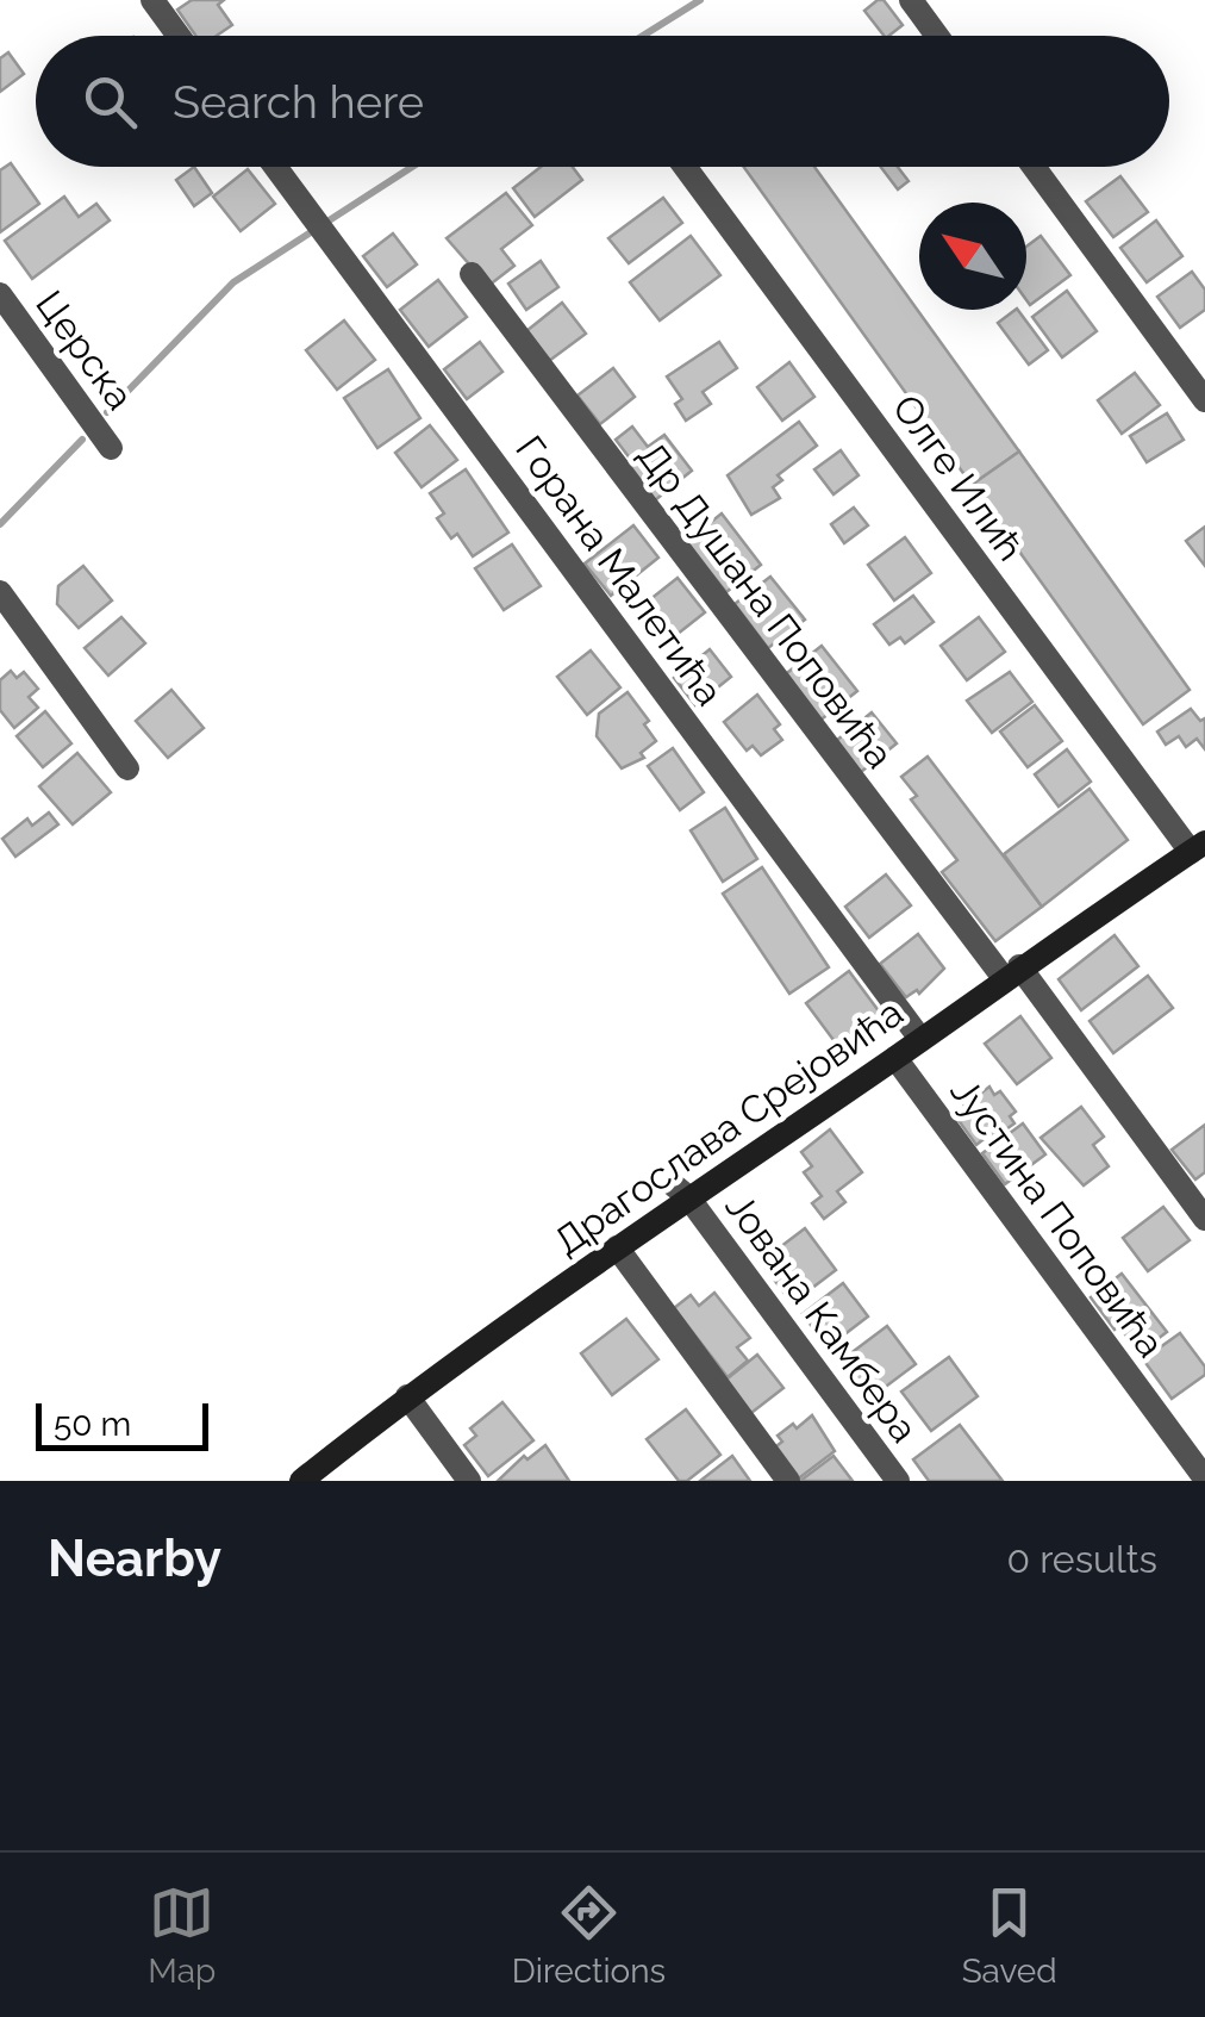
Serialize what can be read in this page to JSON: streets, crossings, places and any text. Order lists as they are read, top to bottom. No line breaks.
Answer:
{"streets":{"street":["Церска","Олге Илић","Горана Малетића","Др Душана Поповића","Драгослава Срејовића","Јустина Поповића","Јована Камбера"]},"crossings":[["Олге Илић","Драгослава Срејовића"],["Горана Малетића","Драгослава Срејовића"],["Др Душана Поповића","Драгослава Срејовића"],["Драгослава Срејовића","Јустина Поповића"],["Драгослава Срејовића","Јована Камбера"]],"scale_bar":"50 m","north":"top left","page":{"search":"Search here","scale":"50 m","heading":["Nearby","0 results"],"nav":["Map","Directions","Saved"]}}
